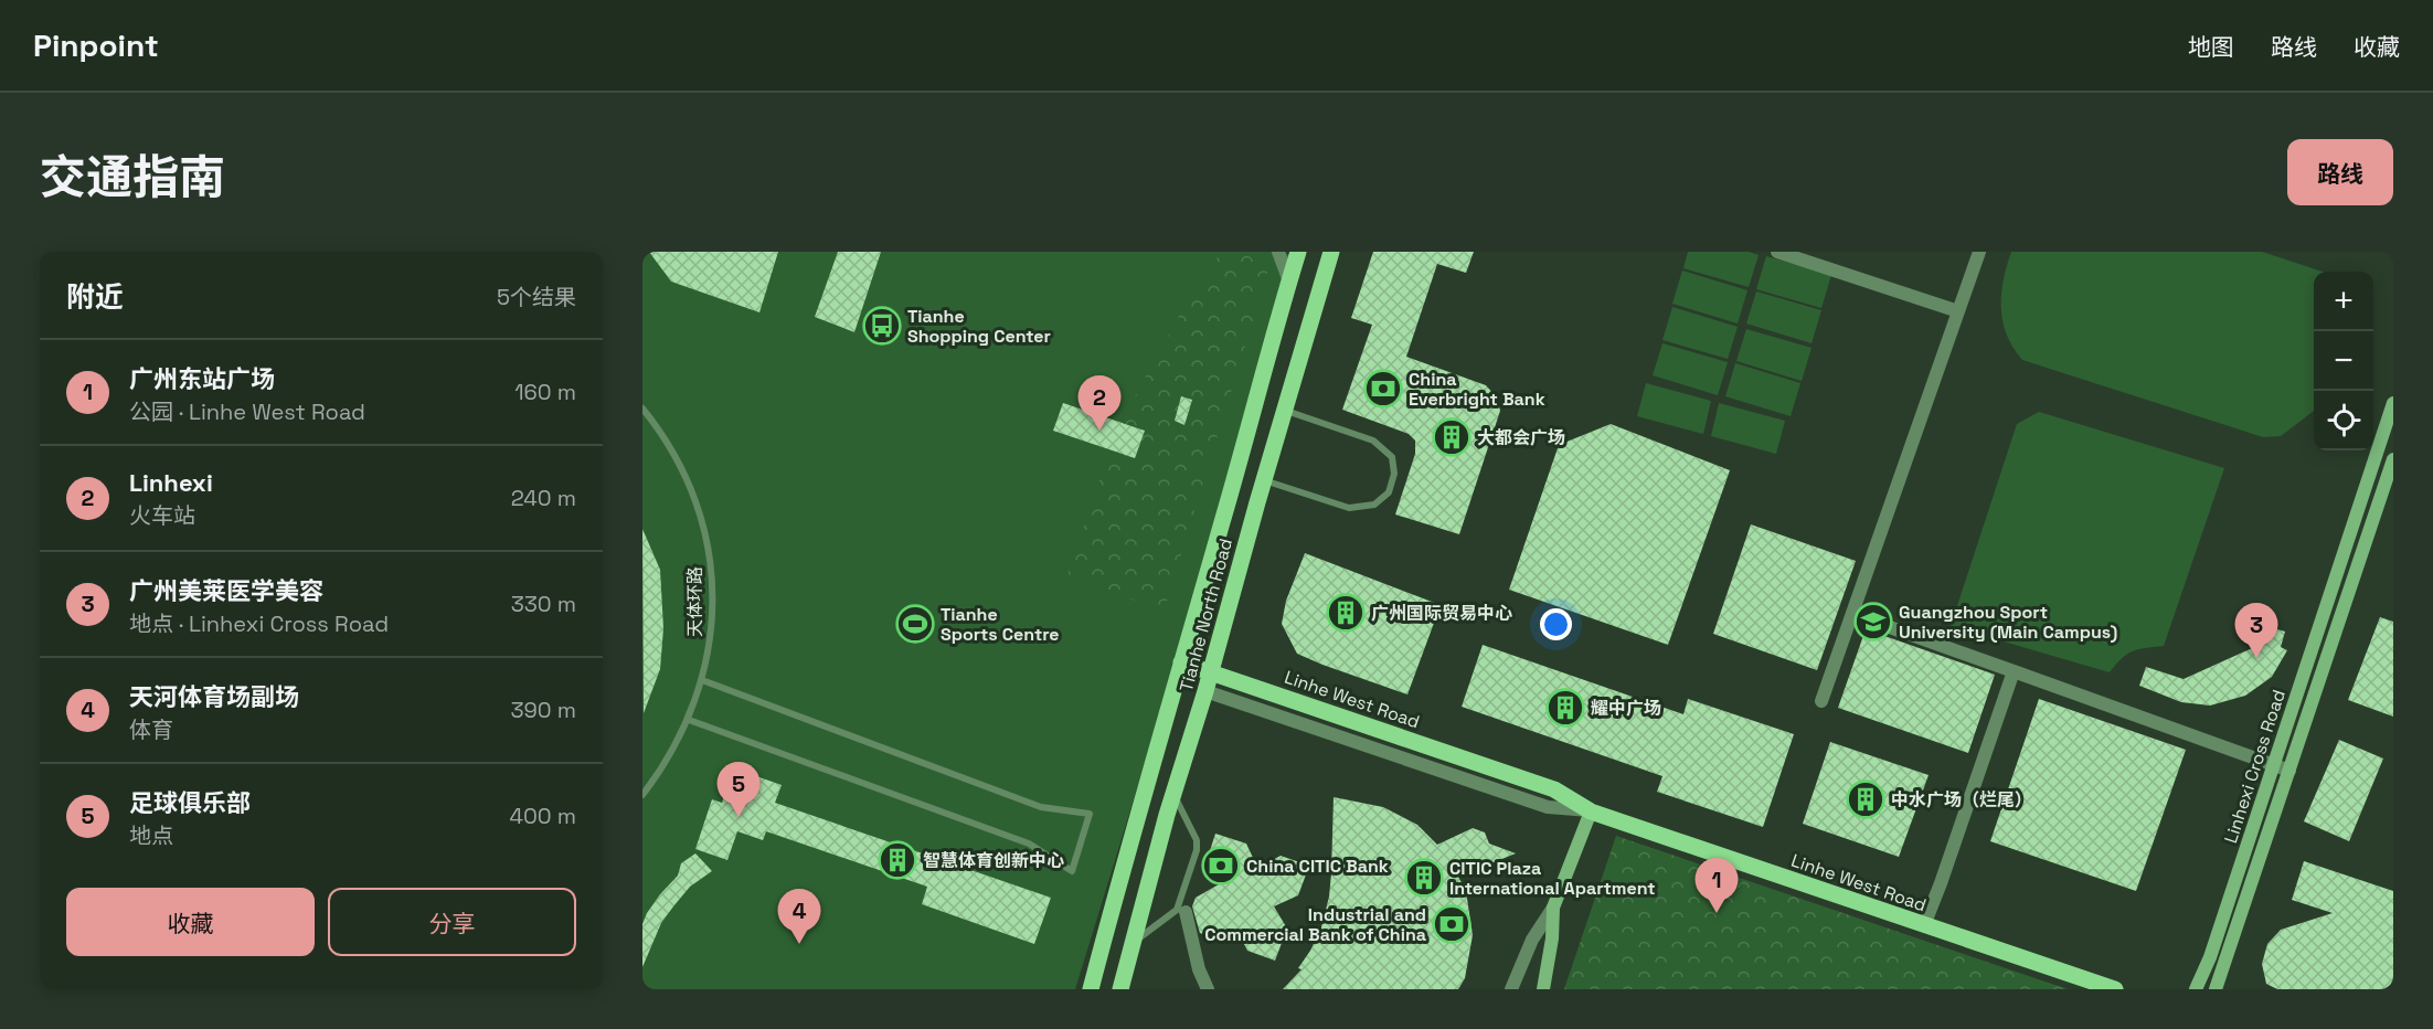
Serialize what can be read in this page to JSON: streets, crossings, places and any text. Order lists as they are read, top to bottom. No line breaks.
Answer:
{"streets":{"main road":["Tianhe North Road","Linhe West Road","Linhexi Cross Road"],"lane":["天体环路"]},"crossings":[["Tianhe North Road","Linhe West Road"]],"places":{"bus stop":["Tianhe Shopping Center"],"bank":["China Everbright Bank","China CITIC Bank","Industrial and Commercial Bank of China"],"building":["大都会广场","广州国际贸易中心","耀中广场","中水广场（烂尾）","智慧体育创新中心","CITIC Plaza International Apartment"],"school or university":["Guangzhou Sport University (Main Campus)"],"sports":["Tianhe Sports Centre"]},"page":{"header":"Pinpoint","nav":["地图","路线","收藏"],"title":"交通指南","buttons":["路线",["收藏","分享"]],"heading":["附近","5个结果"],"map_buttons":["+","−"],"list":[{"mark":"1","name":"广州东站广场","note":"公园 · Linhe West Road","value":"160 m"},{"mark":"2","name":"Linhexi","note":"火车站","value":"240 m"},{"mark":"3","name":"广州美莱医学美容","note":"地点 · Linhexi Cross Road","value":"330 m"},{"mark":"4","name":"天河体育场副场","note":"体育","value":"390 m"},{"mark":"5","name":"足球俱乐部","note":"地点","value":"400 m"}],"pins":["2","3","5","1","4"]}}
